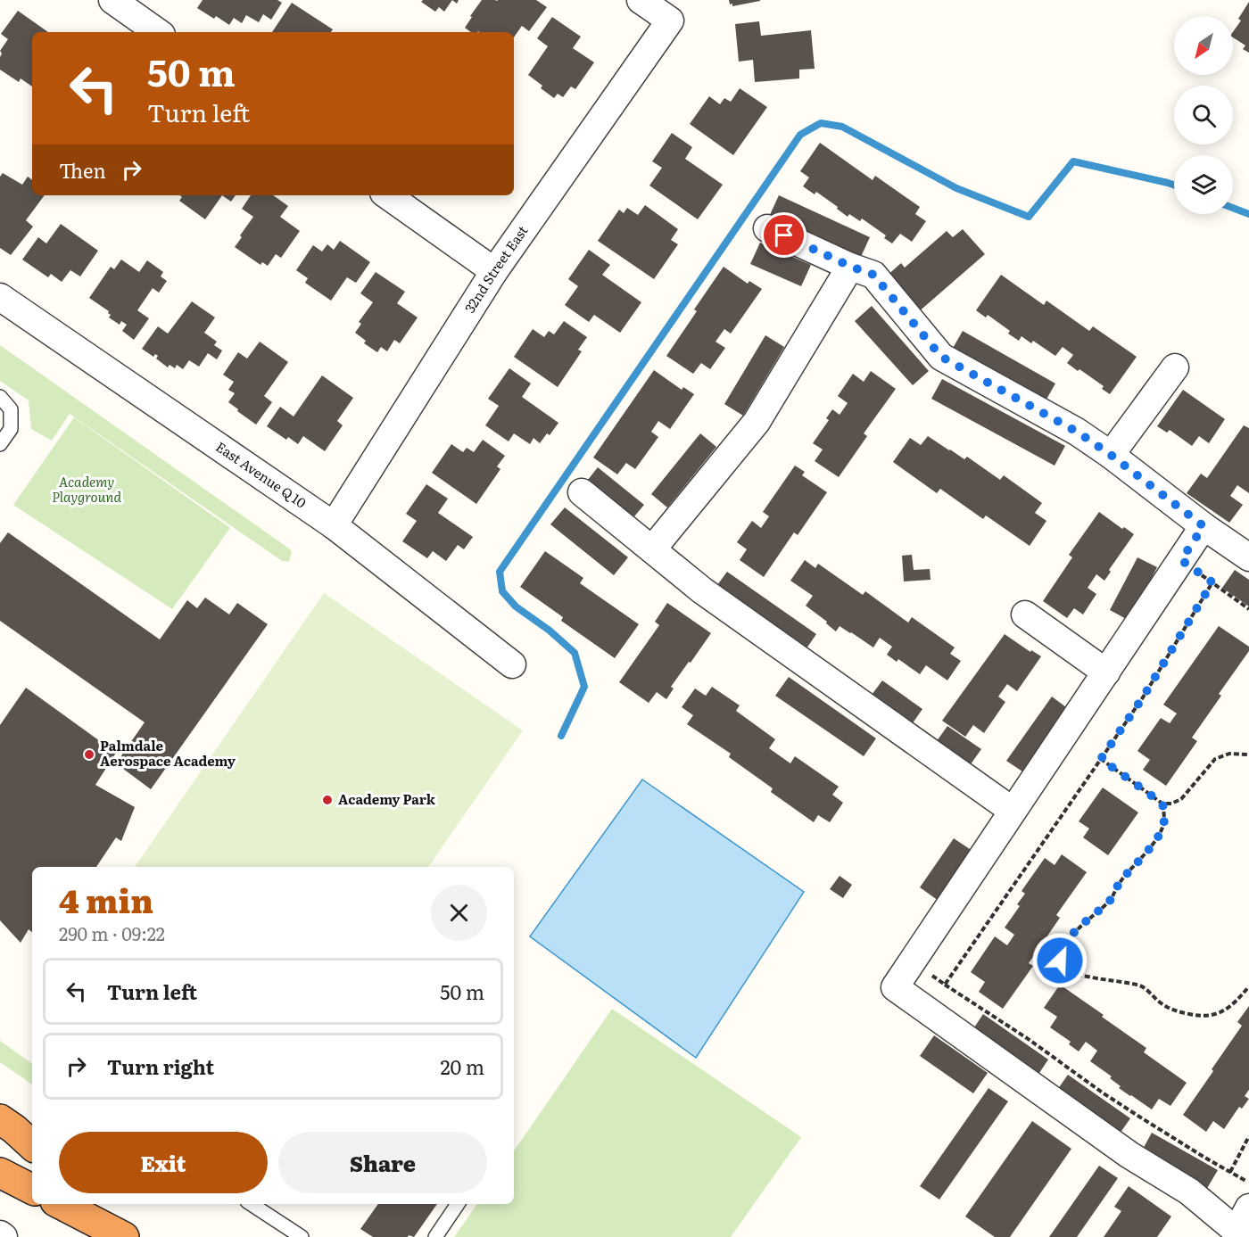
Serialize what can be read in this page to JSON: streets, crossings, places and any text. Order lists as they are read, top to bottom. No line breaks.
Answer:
{"streets":{"street":["32nd Street East","East Avenue Q 10"]},"crossings":[["32nd Street East","East Avenue Q 10"]],"parks":["Academy Playground"],"places":["Palmdale Aerospace Academy","Academy Park"],"north":"bottom left","page":{"turn":["50 m","Turn left"],"then":"Then","heading":["4 min","290 m · 09:22"],"list":[{"name":"Turn left","value":"50 m"},{"name":"Turn right","value":"20 m"}],"buttons":["Exit","Share"]}}
